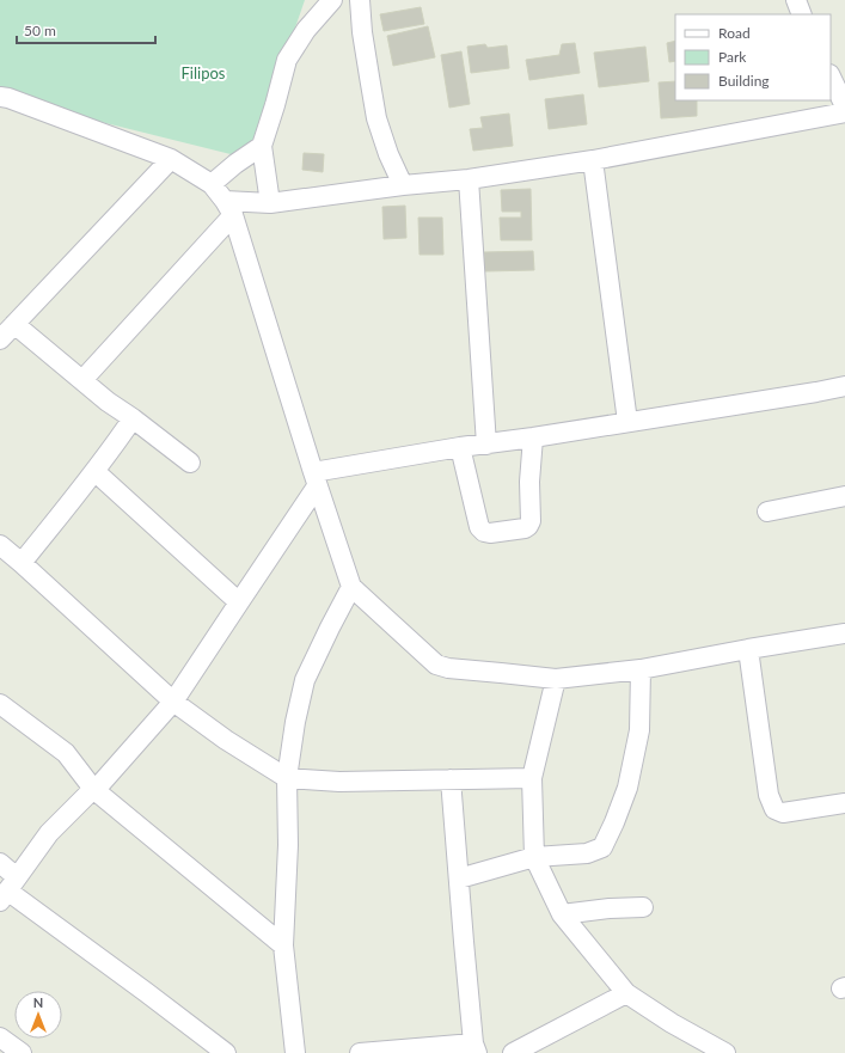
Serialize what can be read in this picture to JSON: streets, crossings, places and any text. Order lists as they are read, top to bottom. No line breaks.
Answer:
{"parks":["Filipos"],"legend":["Road","Park","Building"],"scale_bar":"50 m","north":"top"}
